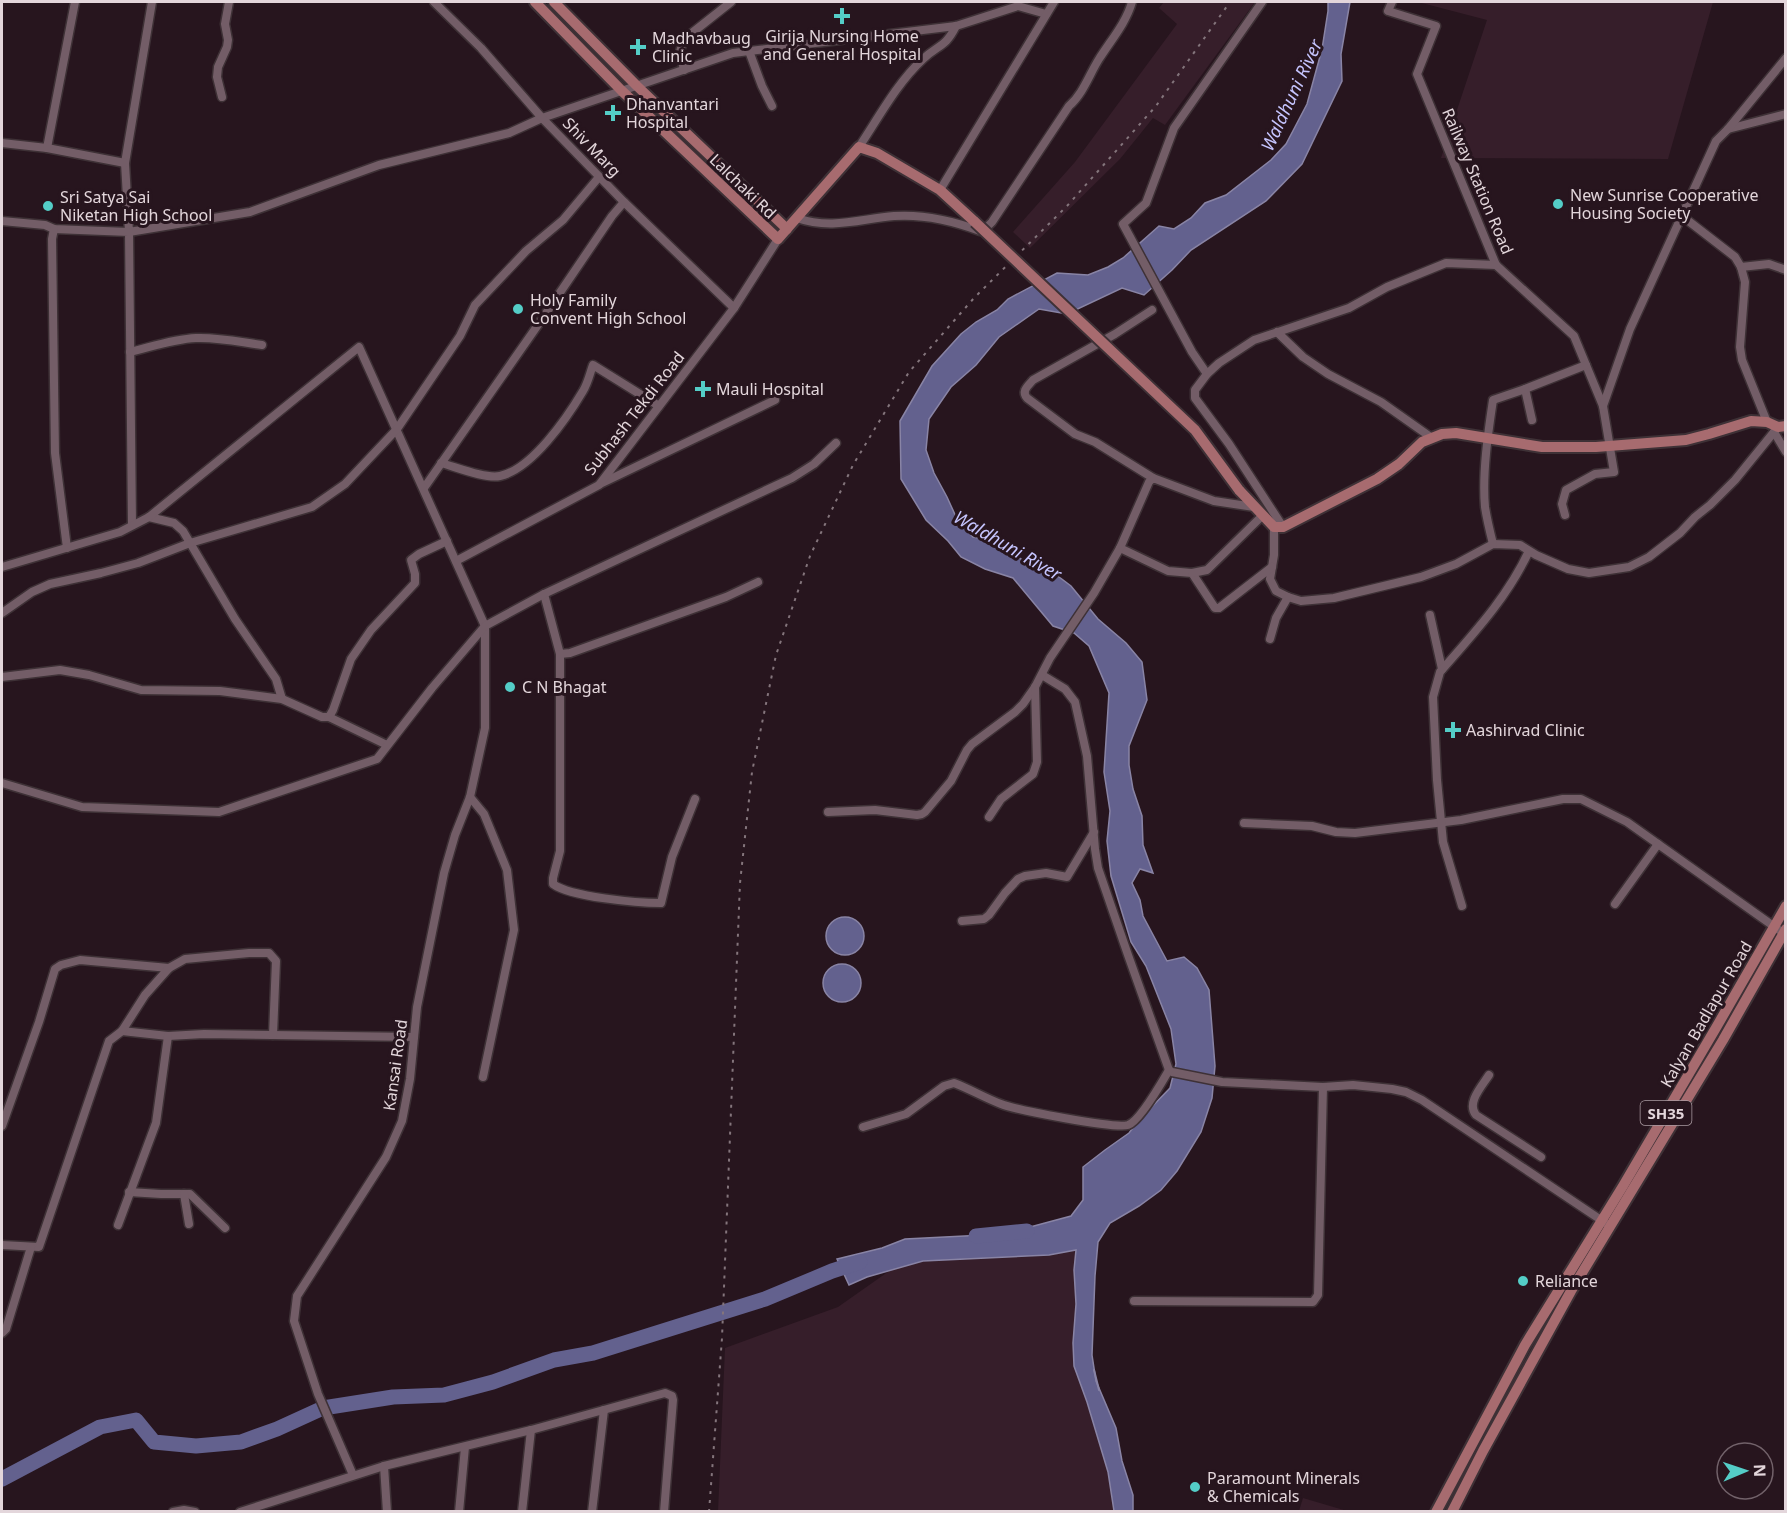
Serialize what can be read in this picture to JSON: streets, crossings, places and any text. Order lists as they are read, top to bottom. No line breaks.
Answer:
{"streets":{"main road":["Lalchaki Rd","Subhash Tekdi Road","Kalyan Badlapur Road","SH35"],"street":["Shiv Marg","Railway Station Road","Kansai Road"]},"crossings":[["Shiv Marg","Subhash Tekdi Road"],["Lalchaki Rd","Subhash Tekdi Road"]],"water":["Waldhuni River"],"places":{"health":["Girija Nursing Home and General Hospital","Madhavbaug Clinic","Dhanvantari Hospital","Mauli Hospital","Aashirvad Clinic"],"other":["New Sunrise Cooperative Housing Society","Sri Satya Sai Niketan High School","Holy Family Convent High School","C N Bhagat","Reliance","Paramount Minerals & Chemicals"]},"north":"right"}
